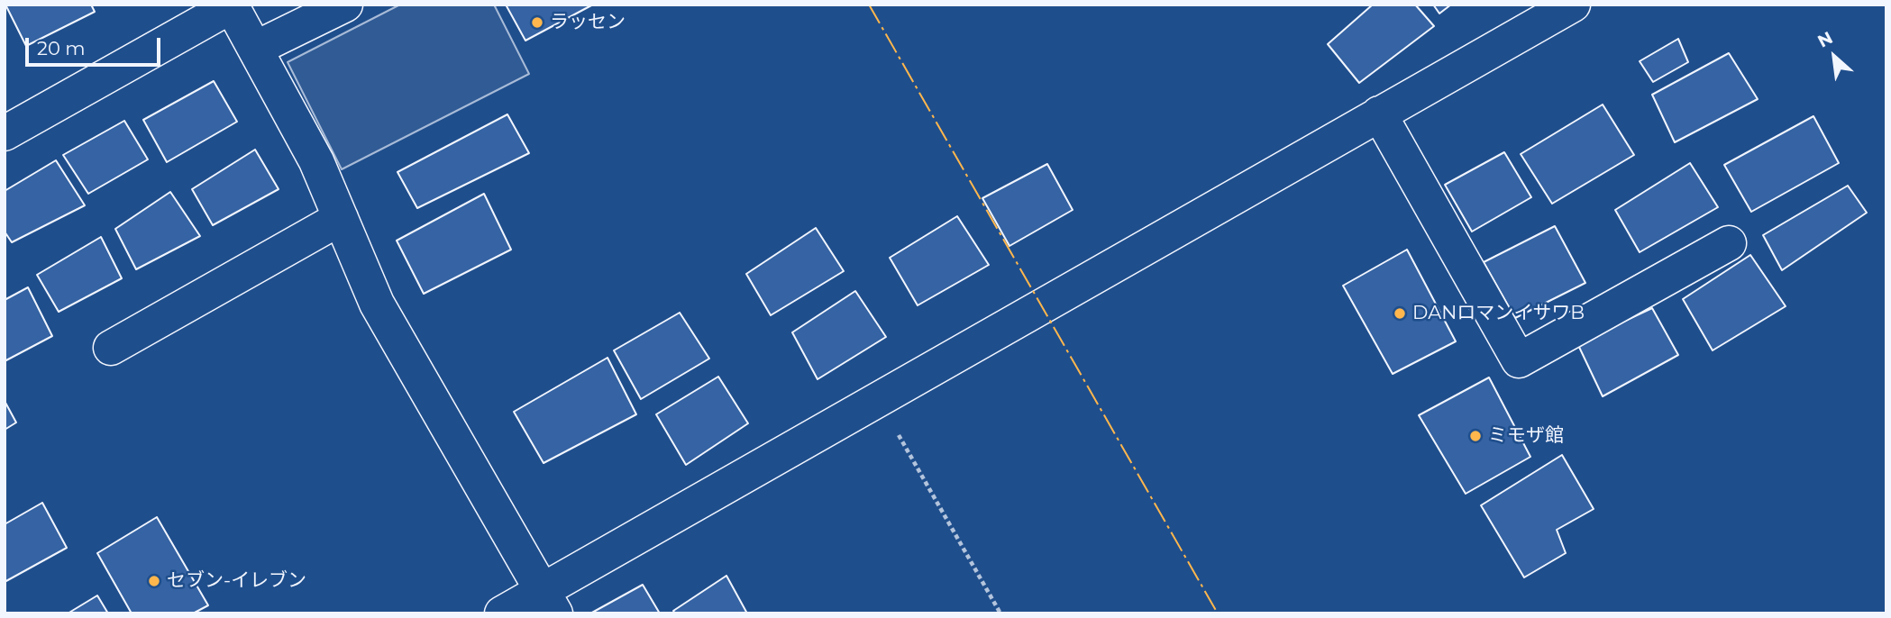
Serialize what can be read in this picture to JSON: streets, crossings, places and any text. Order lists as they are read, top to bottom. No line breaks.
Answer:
{"places":["ラッセン","DANロマンイサワB","ミモザ館","セブン-イレブン"],"scale_bar":"20 m","north":"top left"}
